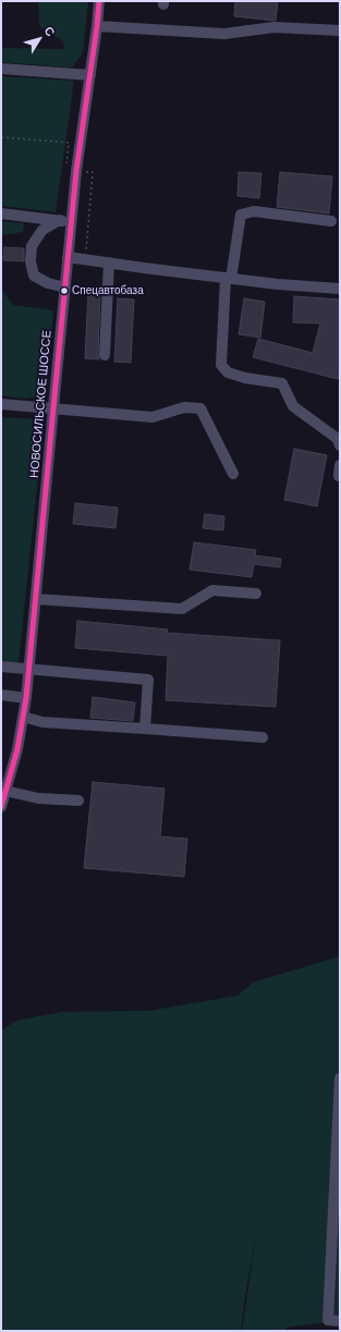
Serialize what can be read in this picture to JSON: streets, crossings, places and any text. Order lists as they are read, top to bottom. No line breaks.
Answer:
{"streets":{"street":["НОВОСИЛЬСКОЕ ШОССЕ"]},"places":["Спецавтобаза"],"north":"top right"}
